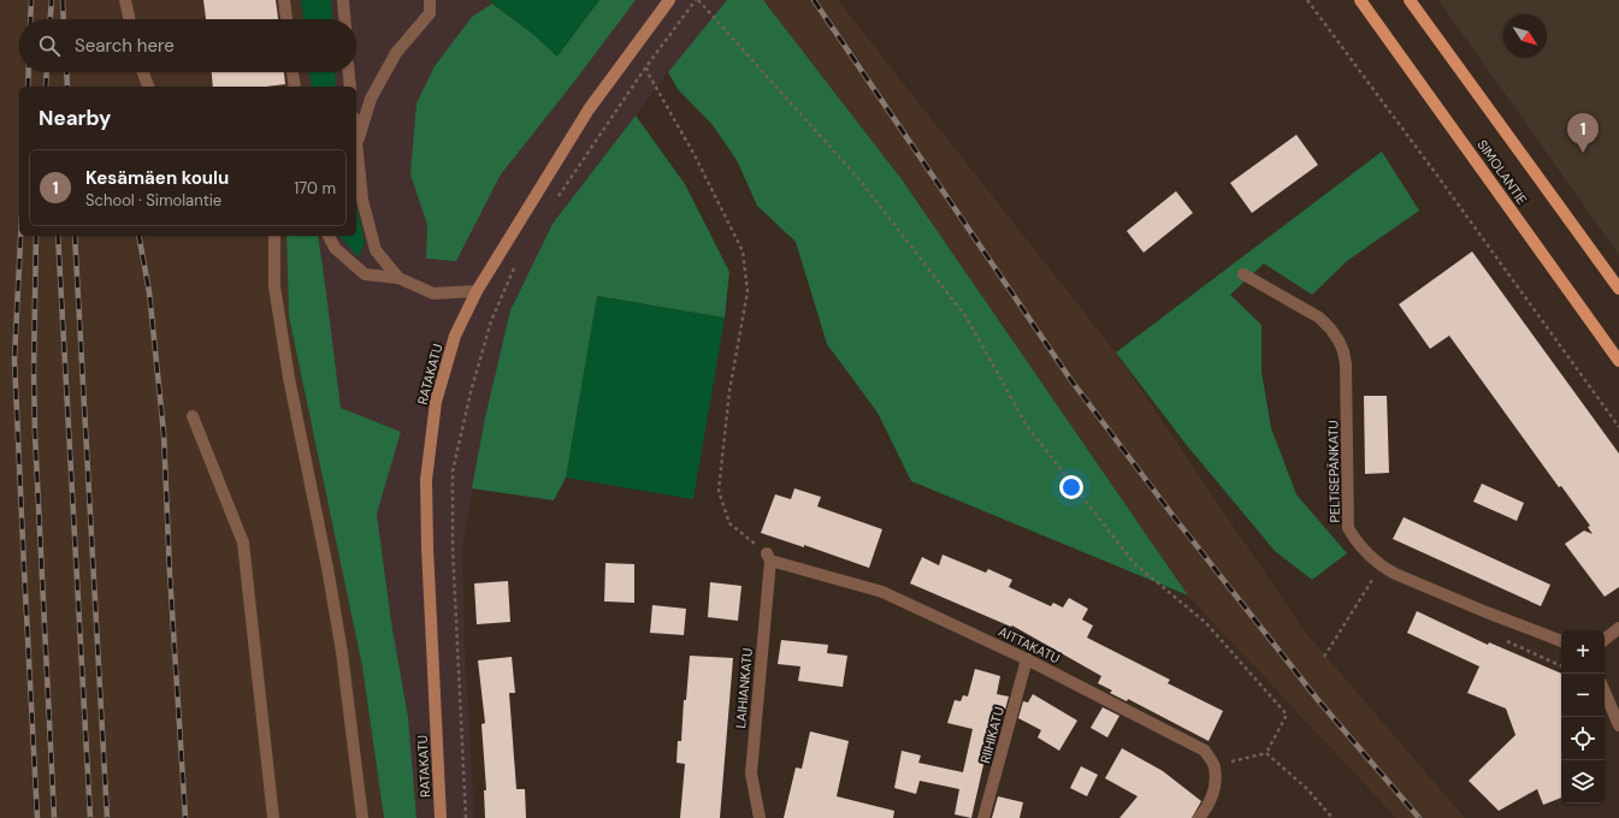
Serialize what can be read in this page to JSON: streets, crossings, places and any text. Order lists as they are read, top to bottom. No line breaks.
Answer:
{"streets":{"main road":["SIMOLANTIE","RATAKATU"],"street":["PELTISEPÄNKATU","AITTAKATU","LAIHIANKATU","RIIHIKATU"]},"crossings":[["AITTAKATU","LAIHIANKATU"],["AITTAKATU","RIIHIKATU"]],"north":"bottom right","page":{"search":"Search here","heading":"Nearby","pins":"1","list":[{"mark":"1","name":"Kesämäen koulu","note":"School · Simolantie","value":"170 m"}],"map_buttons":["+","−"]}}
